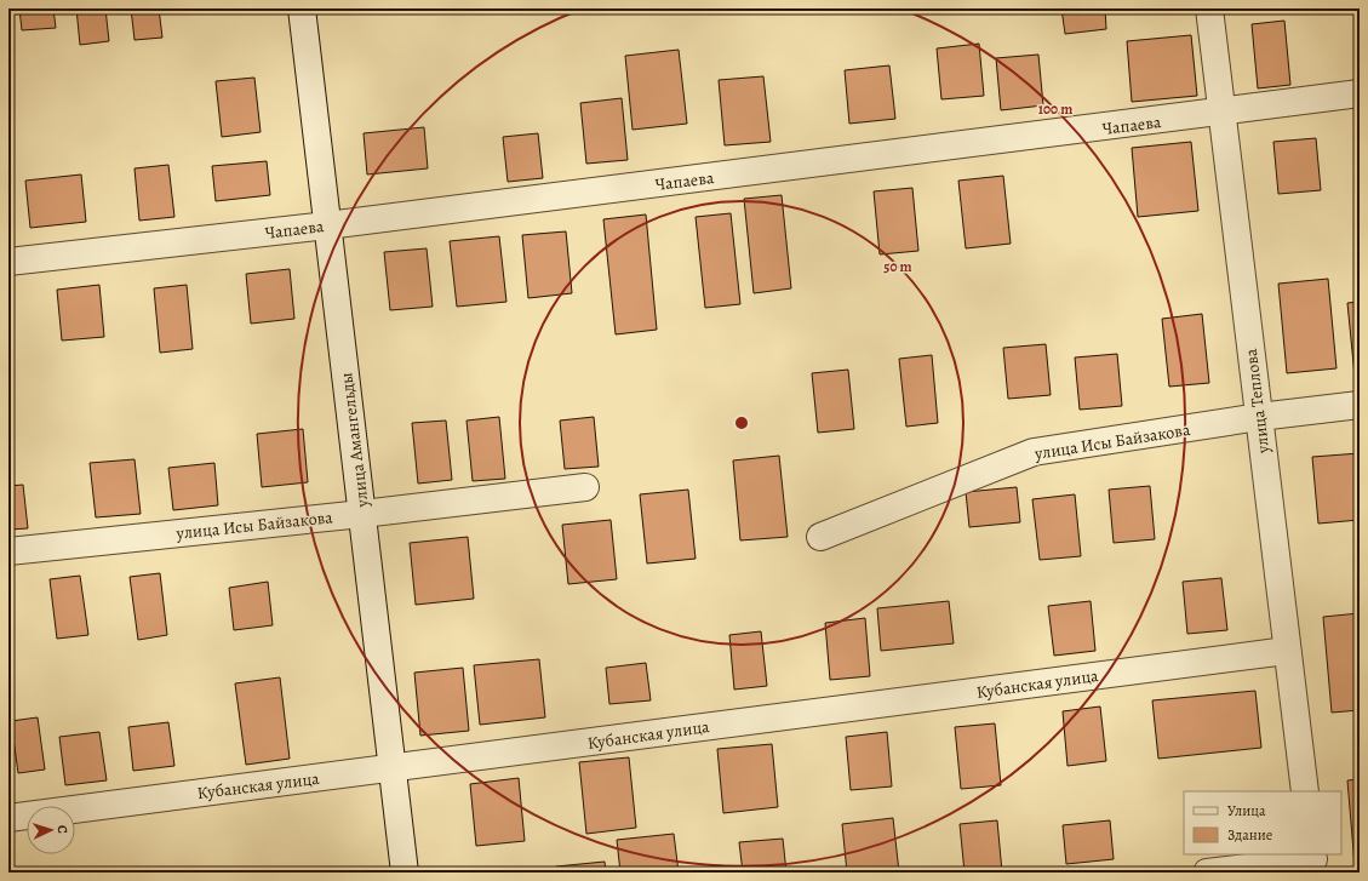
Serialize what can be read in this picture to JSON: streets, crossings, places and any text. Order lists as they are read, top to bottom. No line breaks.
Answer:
{"streets":{"street":["Чапаева","улица Теплова","улица Амангельды","улица Исы Байзакова","Кубанская улица"]},"crossings":[["Чапаева","улица Теплова"],["Чапаева","улица Амангельды"],["улица Теплова","улица Исы Байзакова"],["улица Теплова","Кубанская улица"],["улица Амангельды","улица Исы Байзакова"],["улица Амангельды","Кубанская улица"]],"legend":["Улица","Здание"],"north":"right","rings":["100 m","50 m"]}
